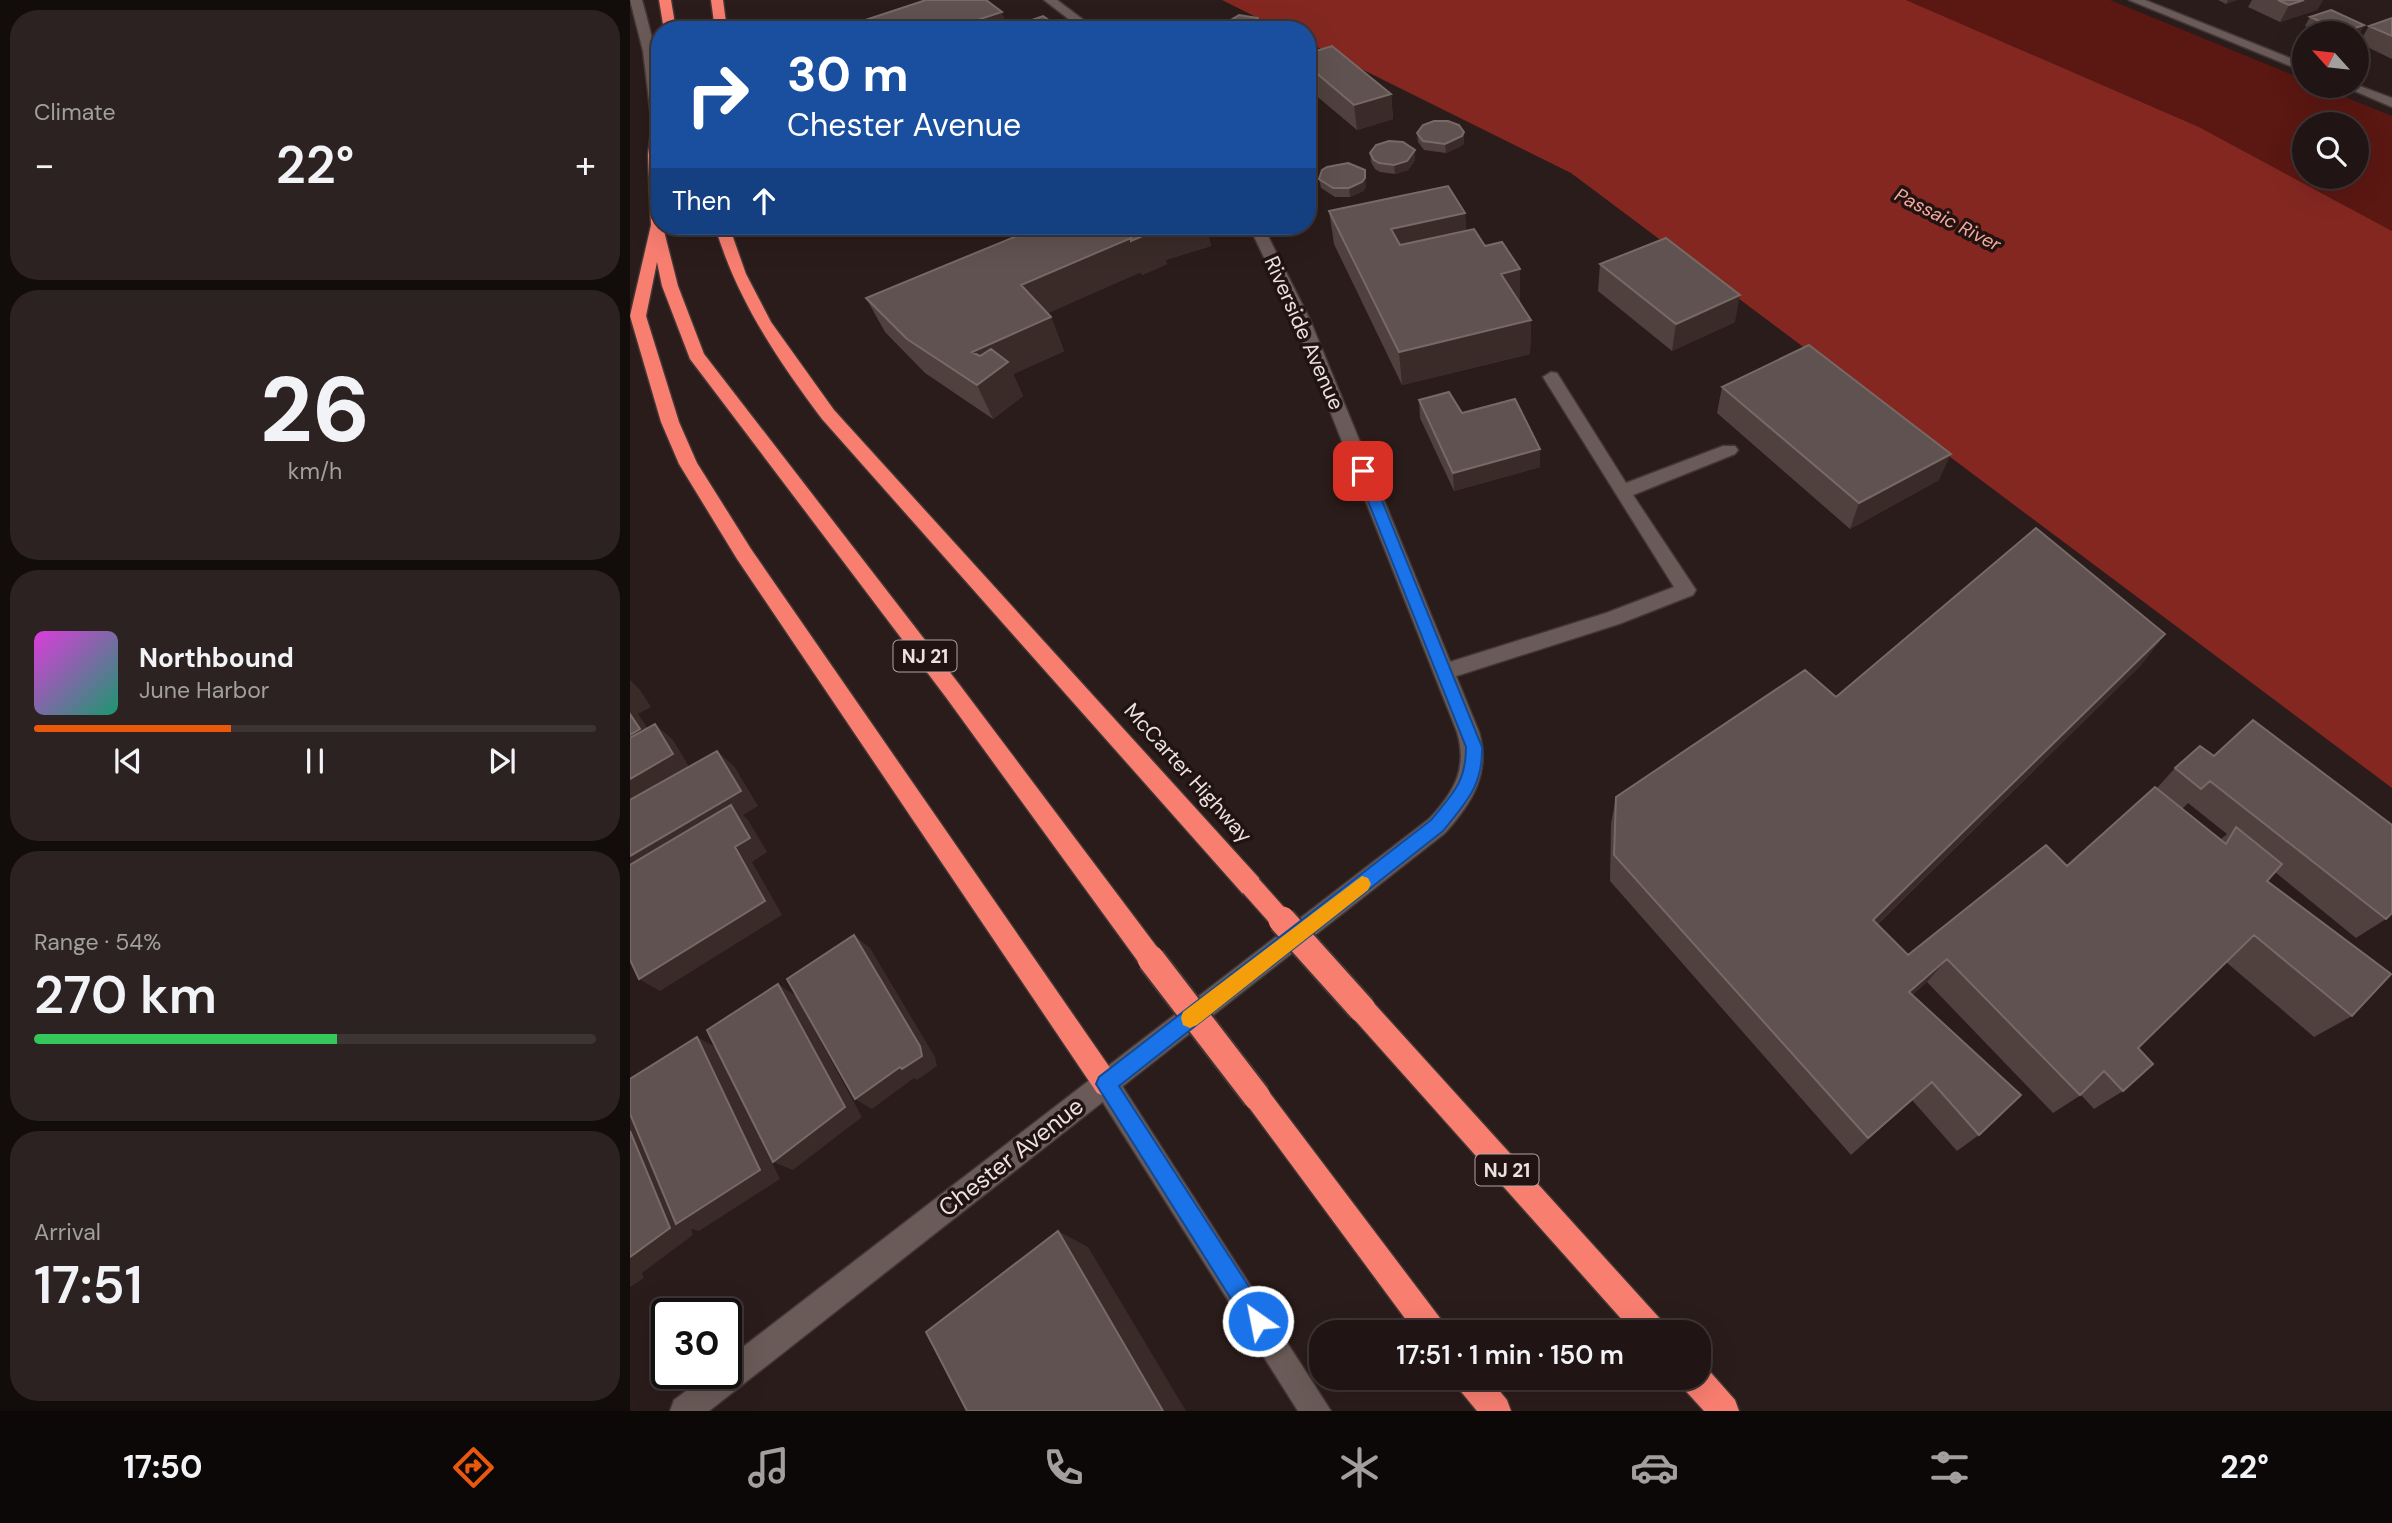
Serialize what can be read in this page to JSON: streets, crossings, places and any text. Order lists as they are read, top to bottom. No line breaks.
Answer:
{"streets":{"highway":["NJ 21","McCarter Highway"],"street":["Riverside Avenue","Chester Avenue"]},"crossings":[["Riverside Avenue","Chester Avenue"]],"water":["Passaic River"],"north":"top left","page":{"tile":["Climate",["26","km/h"],["Range · 54%","270 km"],["Arrival","17:51"]],"turn":["30 m","Chester Avenue"],"heat":["−","22°","+"],"then":"Then","song":["Northbound","June Harbor"],"limit":"30","trip":"17:51 · 1 min · 150 m","tabs":["17:50","22°"]}}
